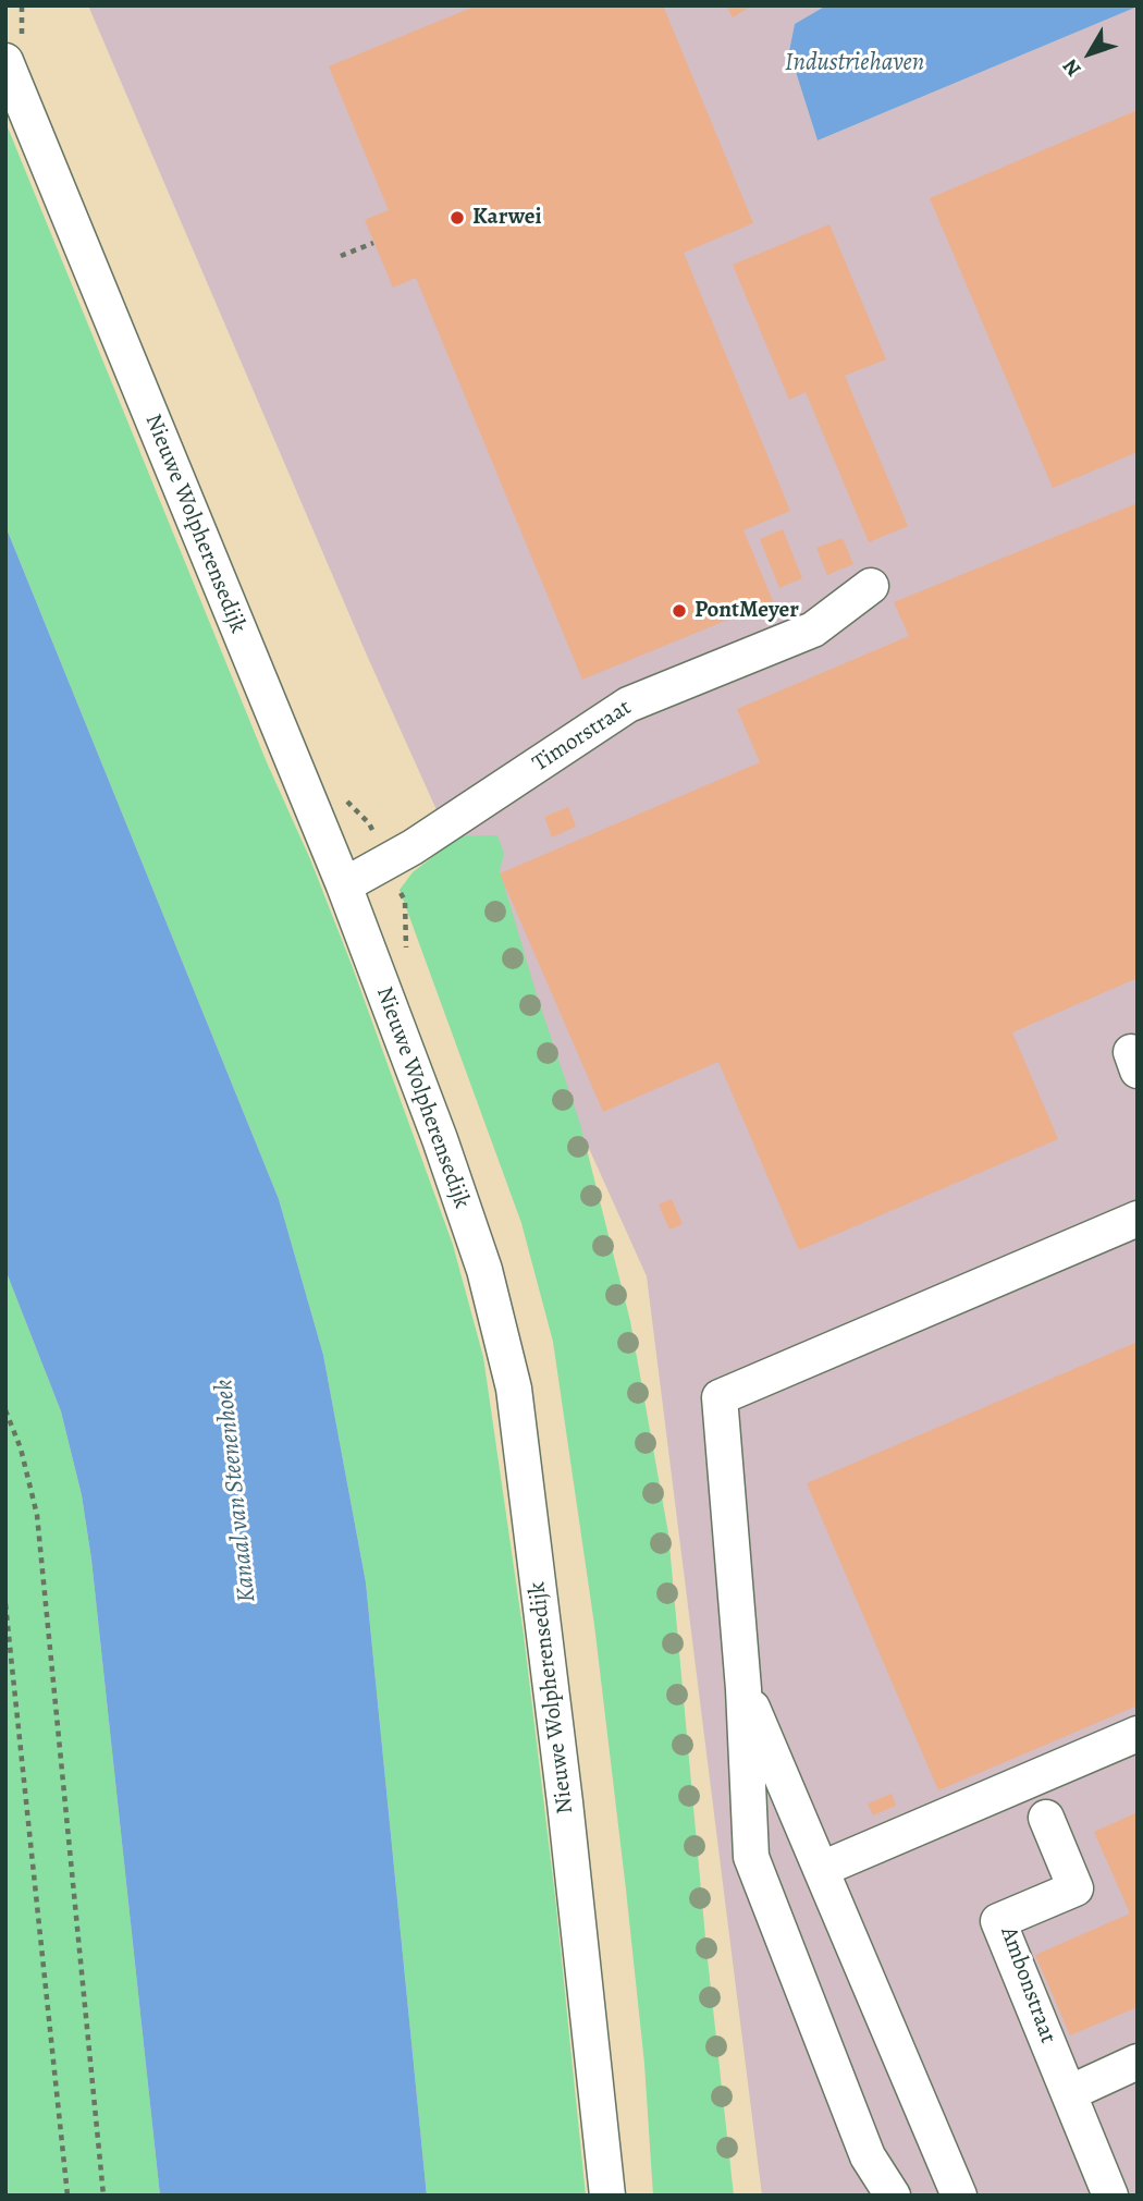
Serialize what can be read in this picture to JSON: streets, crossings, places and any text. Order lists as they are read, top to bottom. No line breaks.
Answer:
{"streets":{"street":["Nieuwe Wolpherensedijk","Timorstraat","Ambonstraat"]},"crossings":[["Nieuwe Wolpherensedijk","Timorstraat"]],"water":["Industriehaven","Kanaal van Steenenhoek"],"places":["Karwei","PontMeyer"],"north":"bottom left"}
